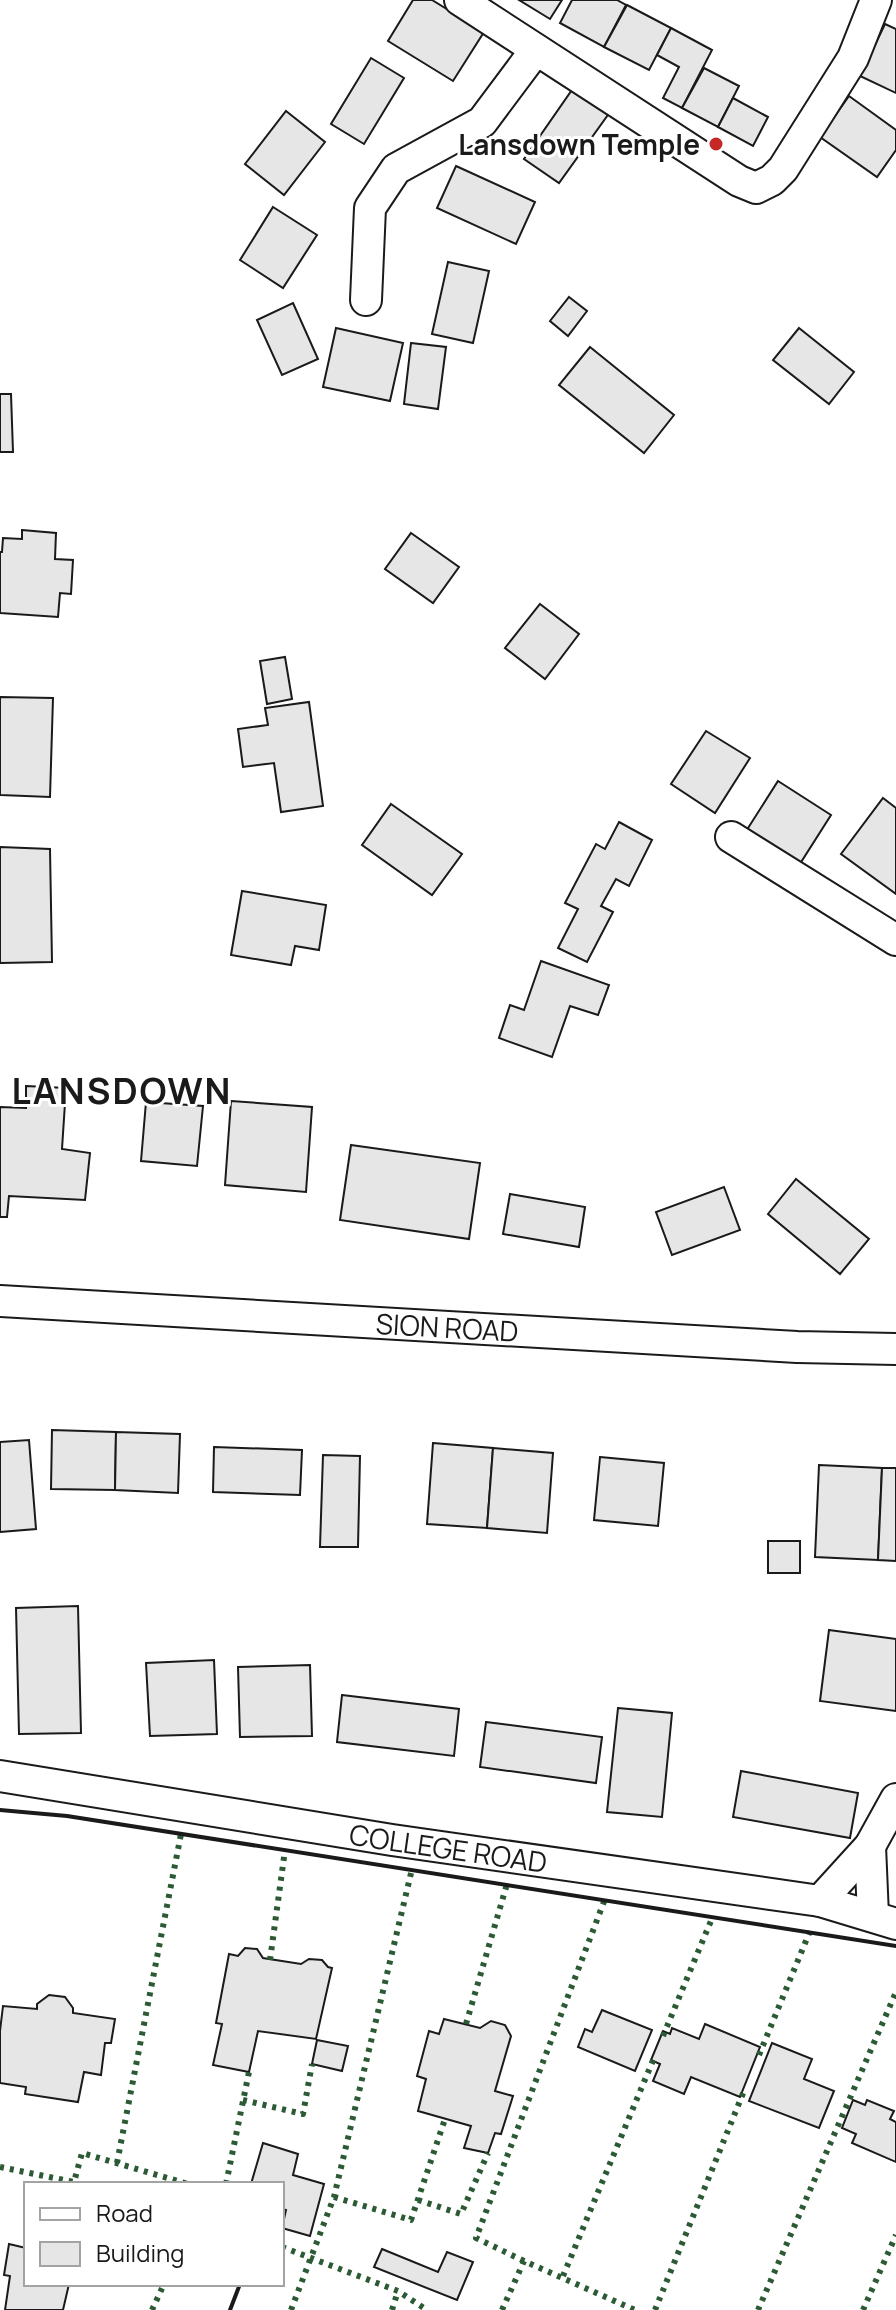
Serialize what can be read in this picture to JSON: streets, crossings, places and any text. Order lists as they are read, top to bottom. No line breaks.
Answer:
{"streets":{"street":["SION ROAD","COLLEGE ROAD"]},"districts":["LANSDOWN"],"places":["Lansdown Temple"],"legend":["Road","Building"]}
